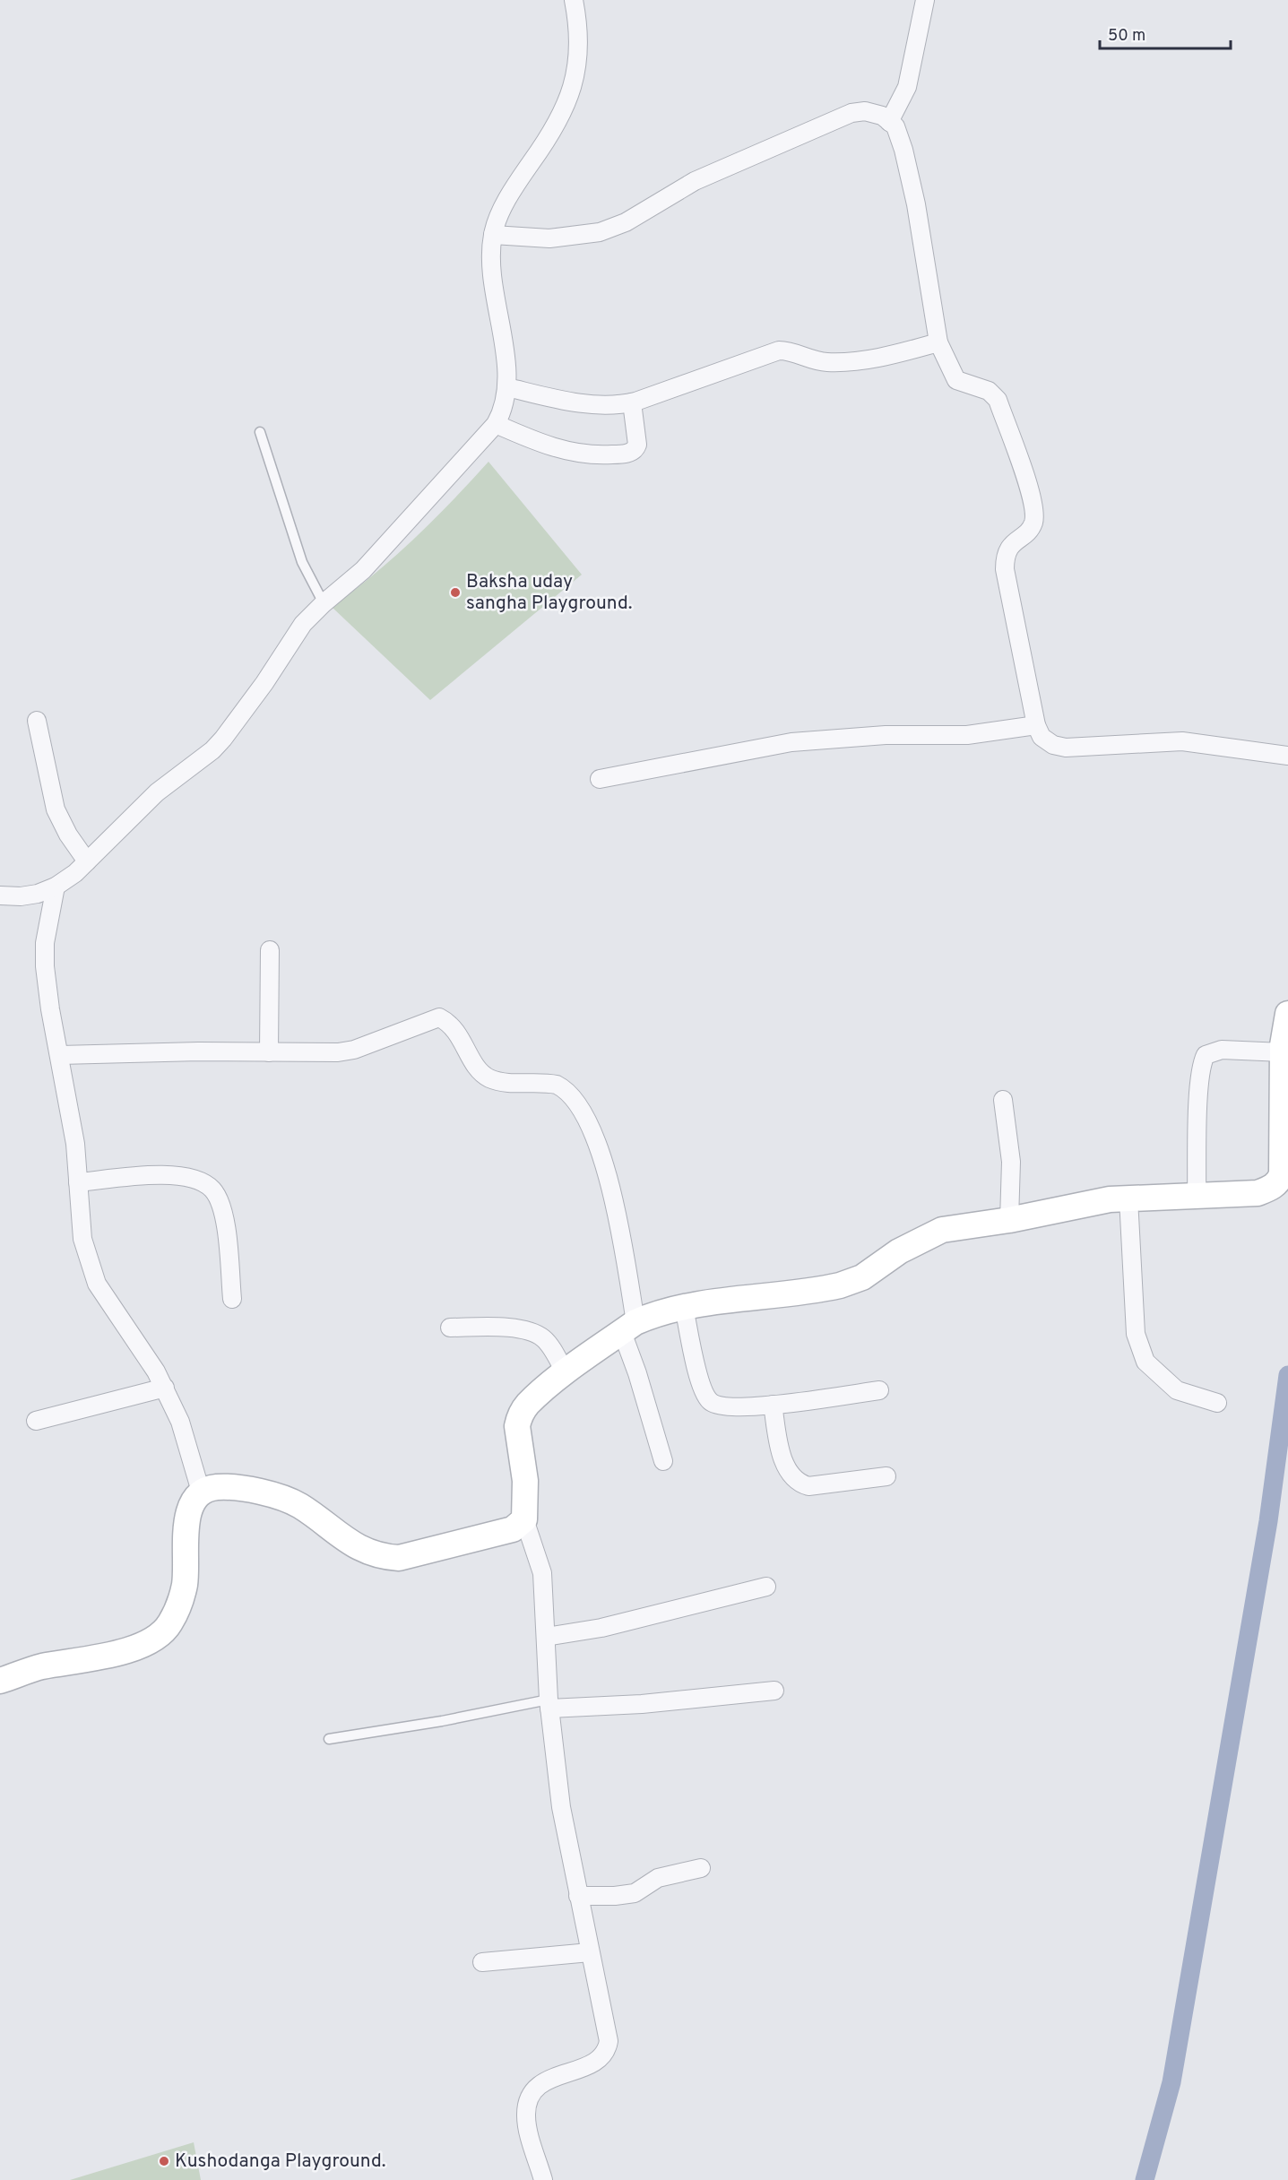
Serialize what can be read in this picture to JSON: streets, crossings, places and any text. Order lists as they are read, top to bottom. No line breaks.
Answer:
{"places":["Baksha uday sangha Playground.","Kushodanga Playground."],"scale_bar":"50 m"}
